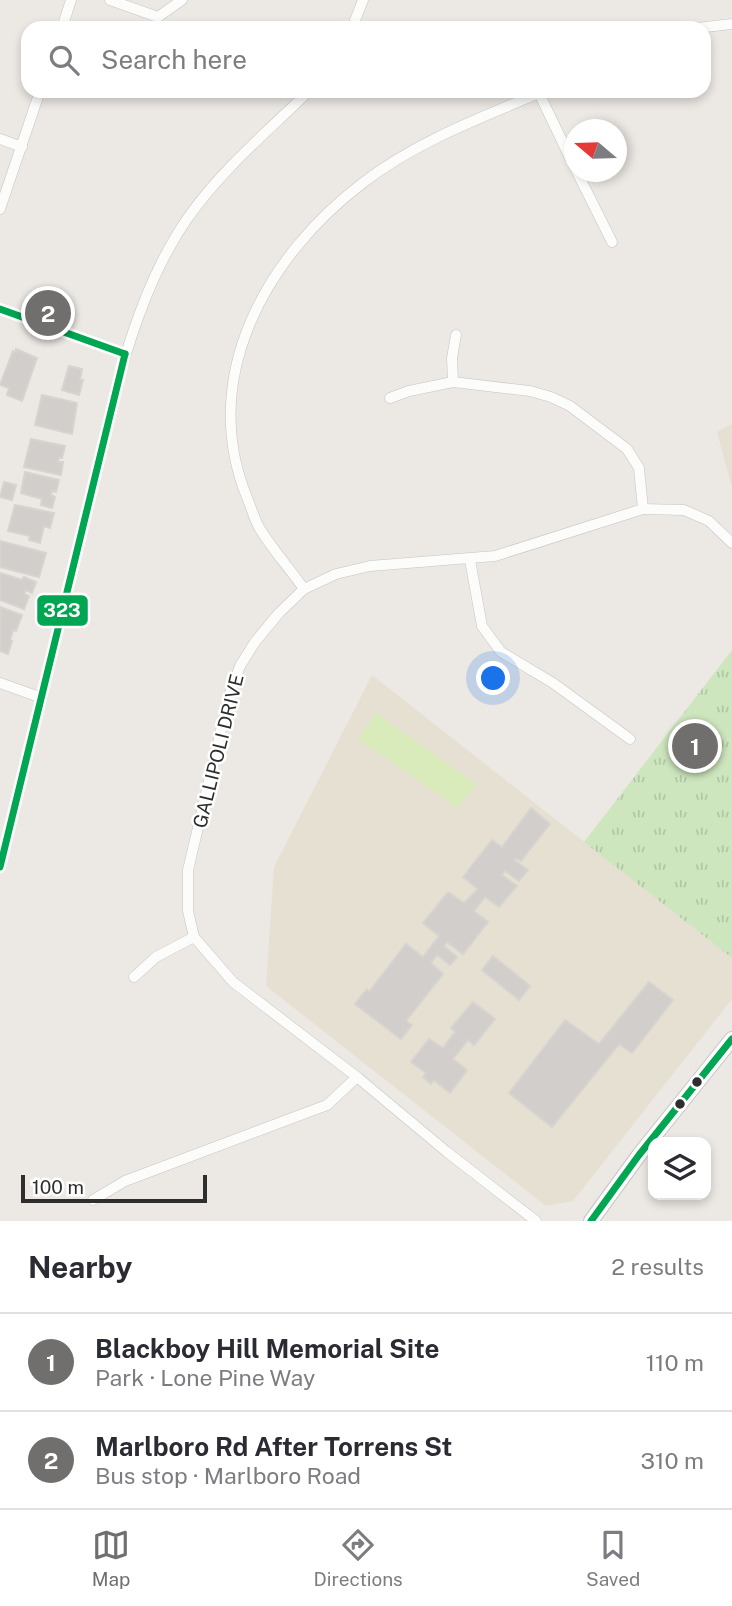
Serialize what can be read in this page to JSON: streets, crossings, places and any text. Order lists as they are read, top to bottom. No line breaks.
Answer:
{"streets":{"street":["GALLIPOLI DRIVE"]},"lines":["transit line 323"],"scale_bar":"100 m","north":"left","page":{"search":"Search here","pins":["2","1"],"scale":"100 m","heading":["Nearby","2 results"],"list":[{"mark":"1","name":"Blackboy Hill Memorial Site","note":"Park · Lone Pine Way","value":"110 m"},{"mark":"2","name":"Marlboro Rd After Torrens St","note":"Bus stop · Marlboro Road","value":"310 m"}],"nav":["Map","Directions","Saved"]}}
